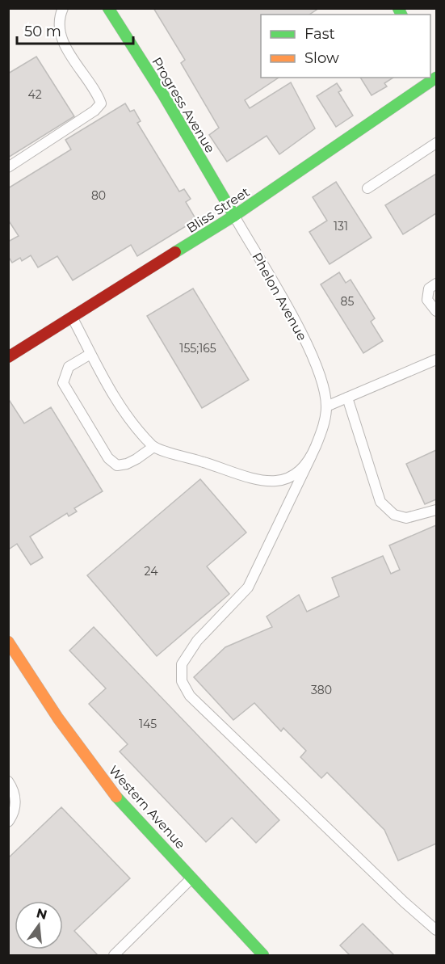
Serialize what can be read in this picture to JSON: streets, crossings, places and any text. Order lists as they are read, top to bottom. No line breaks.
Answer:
{"streets":{"street":["Progress Avenue","Bliss Street","Western Avenue"],"lane":["Phelon Avenue"]},"crossings":[["Progress Avenue","Bliss Street"],["Progress Avenue","Phelon Avenue"],["Bliss Street","Phelon Avenue"]],"house_numbers":["42","80","131","85","155;165","24","380","145"],"legend":["Fast","Slow"],"scale_bar":"50 m","north":"top"}
